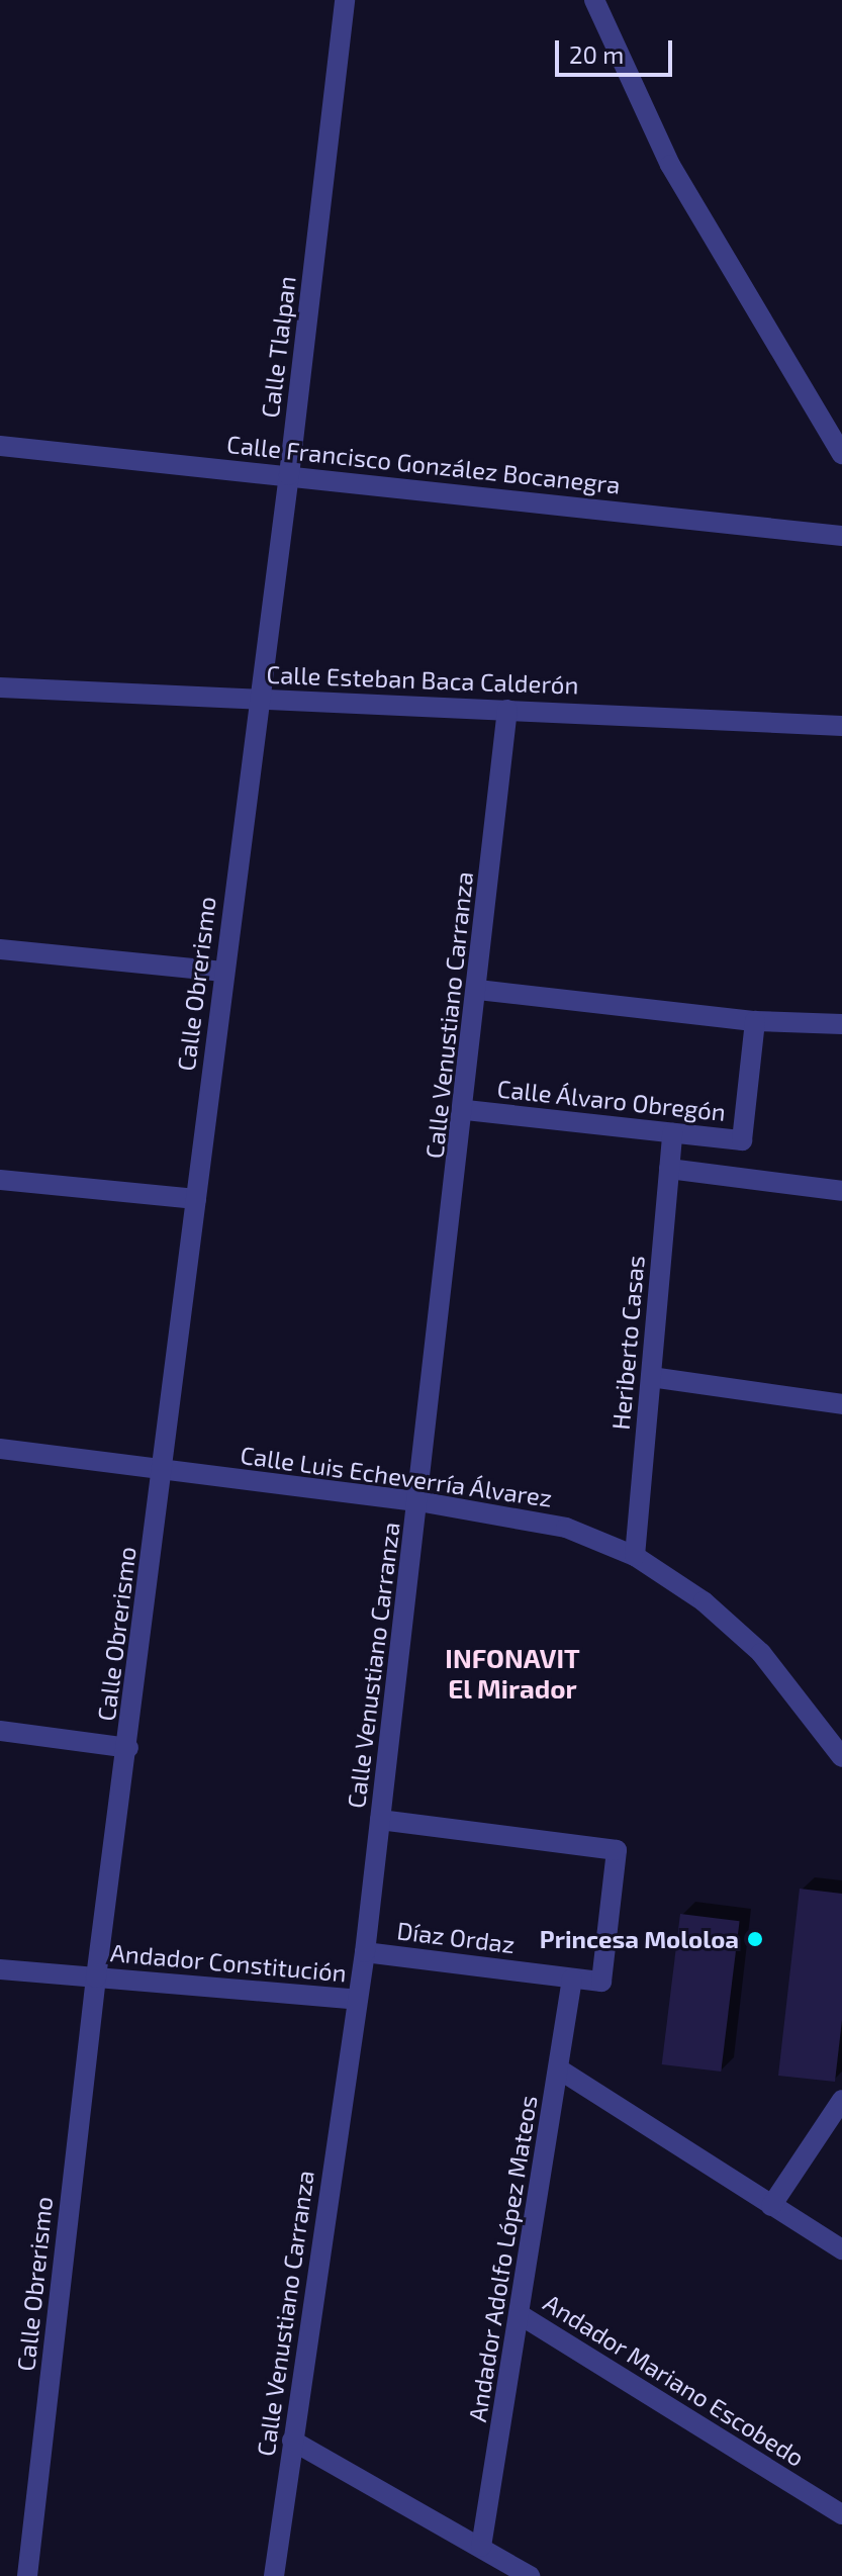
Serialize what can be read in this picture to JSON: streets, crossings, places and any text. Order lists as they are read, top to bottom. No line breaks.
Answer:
{"streets":{"street":["Calle Tlalpan","Calle Francisco González Bocanegra","Calle Esteban Baca Calderón","Calle Obrerismo","Calle Venustiano Carranza","Calle Álvaro Obregón","Heriberto Casas","Calle Luis Echeverría Álvarez","Díaz Ordaz","Andador Constitución","Andador Adolfo López Mateos","Andador Mariano Escobedo"]},"crossings":[["Calle Tlalpan","Calle Francisco González Bocanegra"],["Calle Tlalpan","Calle Esteban Baca Calderón"],["Calle Tlalpan","Calle Obrerismo"],["Calle Esteban Baca Calderón","Calle Obrerismo"],["Calle Esteban Baca Calderón","Calle Venustiano Carranza"],["Calle Obrerismo","Calle Luis Echeverría Álvarez"],["Calle Obrerismo","Andador Constitución"],["Calle Venustiano Carranza","Calle Álvaro Obregón"],["Calle Venustiano Carranza","Calle Luis Echeverría Álvarez"],["Calle Venustiano Carranza","Díaz Ordaz"],["Calle Venustiano Carranza","Andador Constitución"],["Calle Álvaro Obregón","Heriberto Casas"],["Heriberto Casas","Calle Luis Echeverría Álvarez"],["Díaz Ordaz","Andador Adolfo López Mateos"],["Andador Adolfo López Mateos","Andador Mariano Escobedo"]],"districts":["INFONAVIT El Mirador"],"places":["Princesa Mololoa"],"scale_bar":"20 m"}
